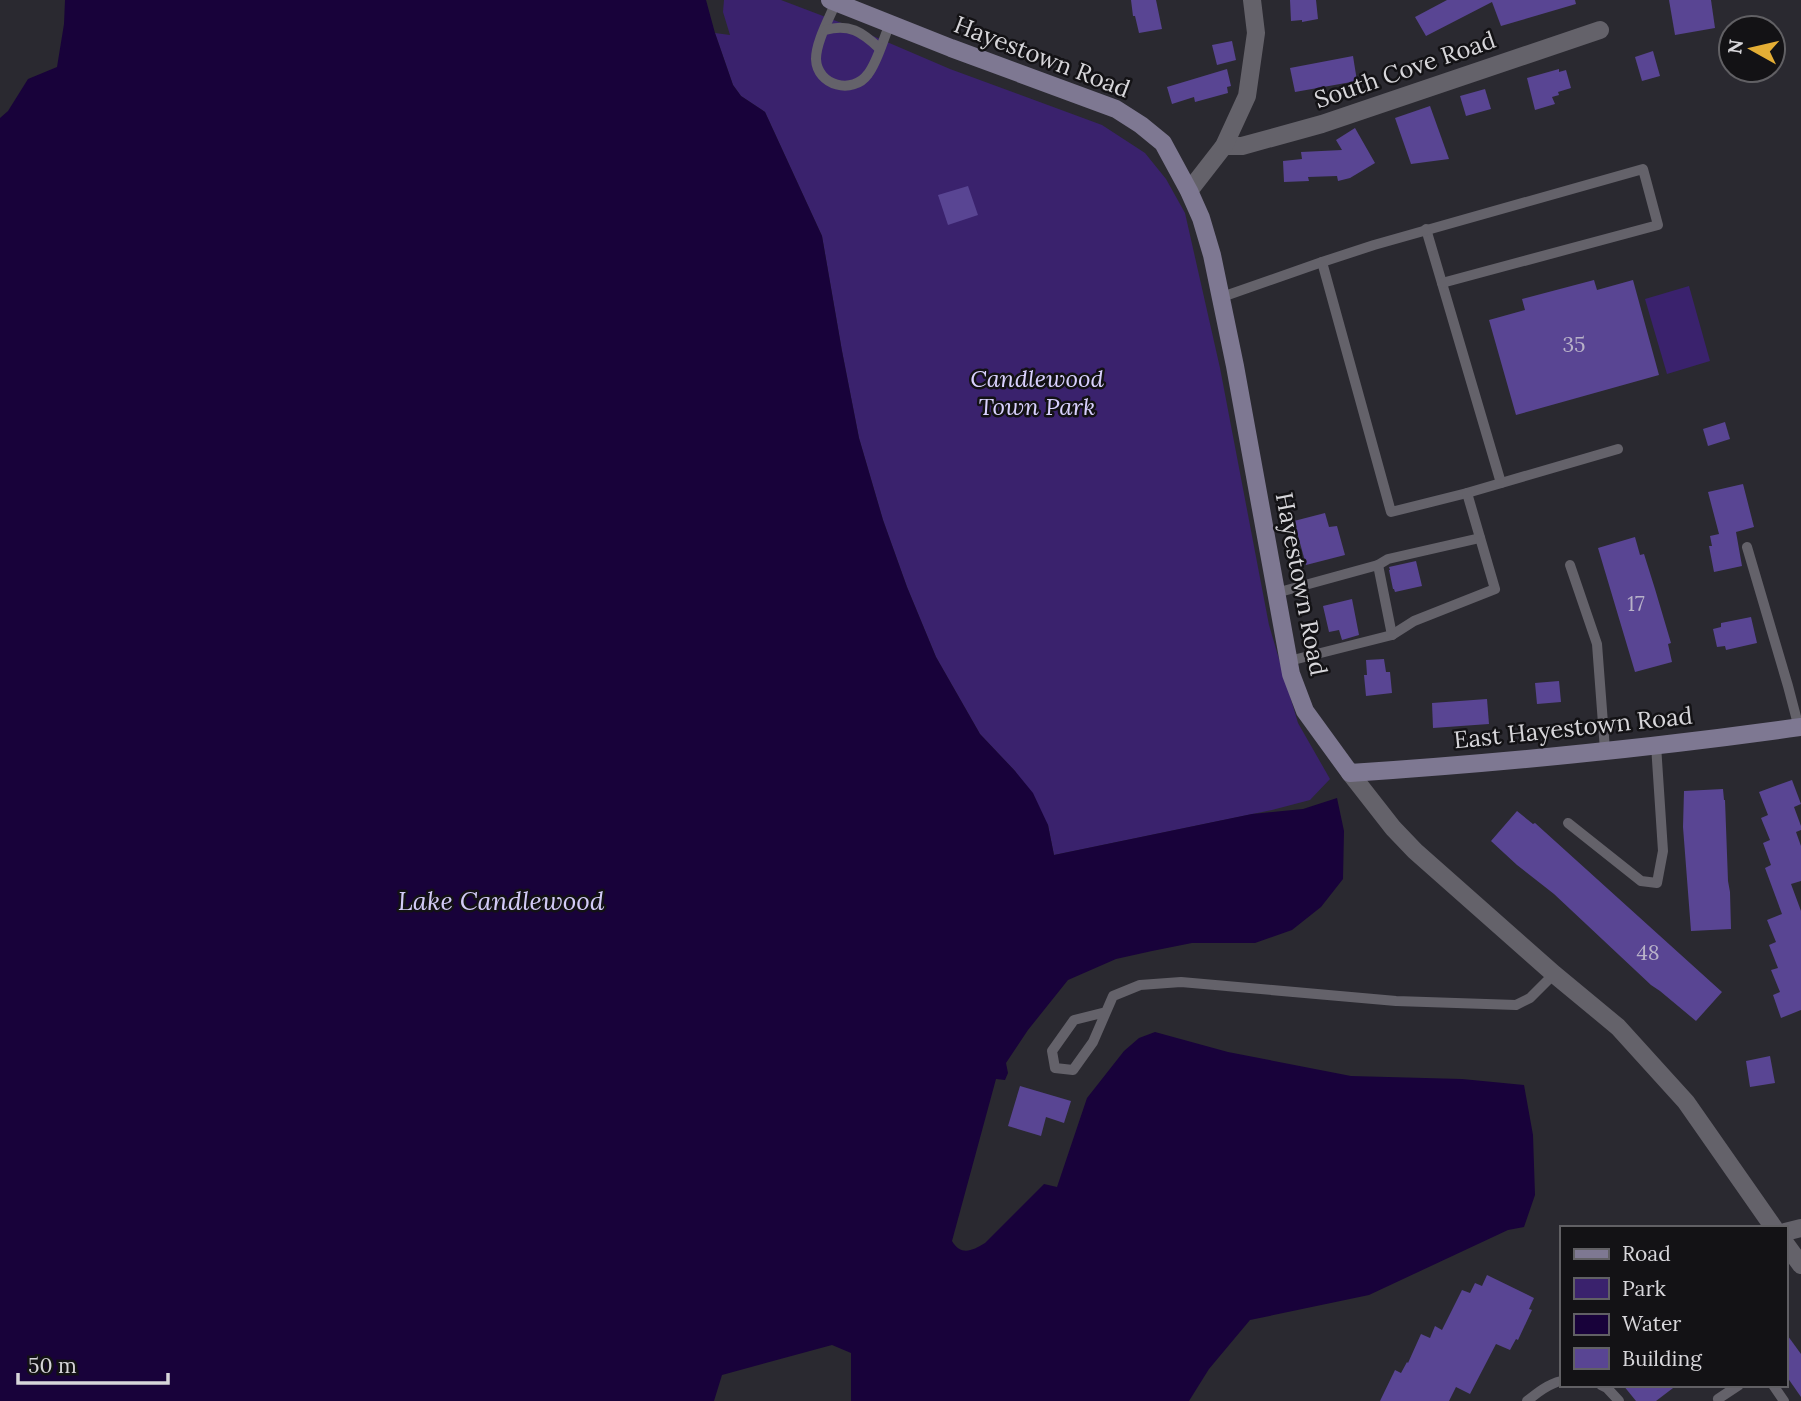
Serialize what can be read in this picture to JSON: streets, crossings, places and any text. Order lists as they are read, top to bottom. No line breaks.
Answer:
{"streets":{"street":["Hayestown Road","South Cove Road","East Hayestown Road"]},"crossings":[["Hayestown Road","East Hayestown Road"]],"water":["Lake Candlewood"],"parks":["Candlewood Town Park"],"house_numbers":["35","17","48"],"legend":["Road","Park","Water","Building"],"scale_bar":"50 m","north":"left"}
